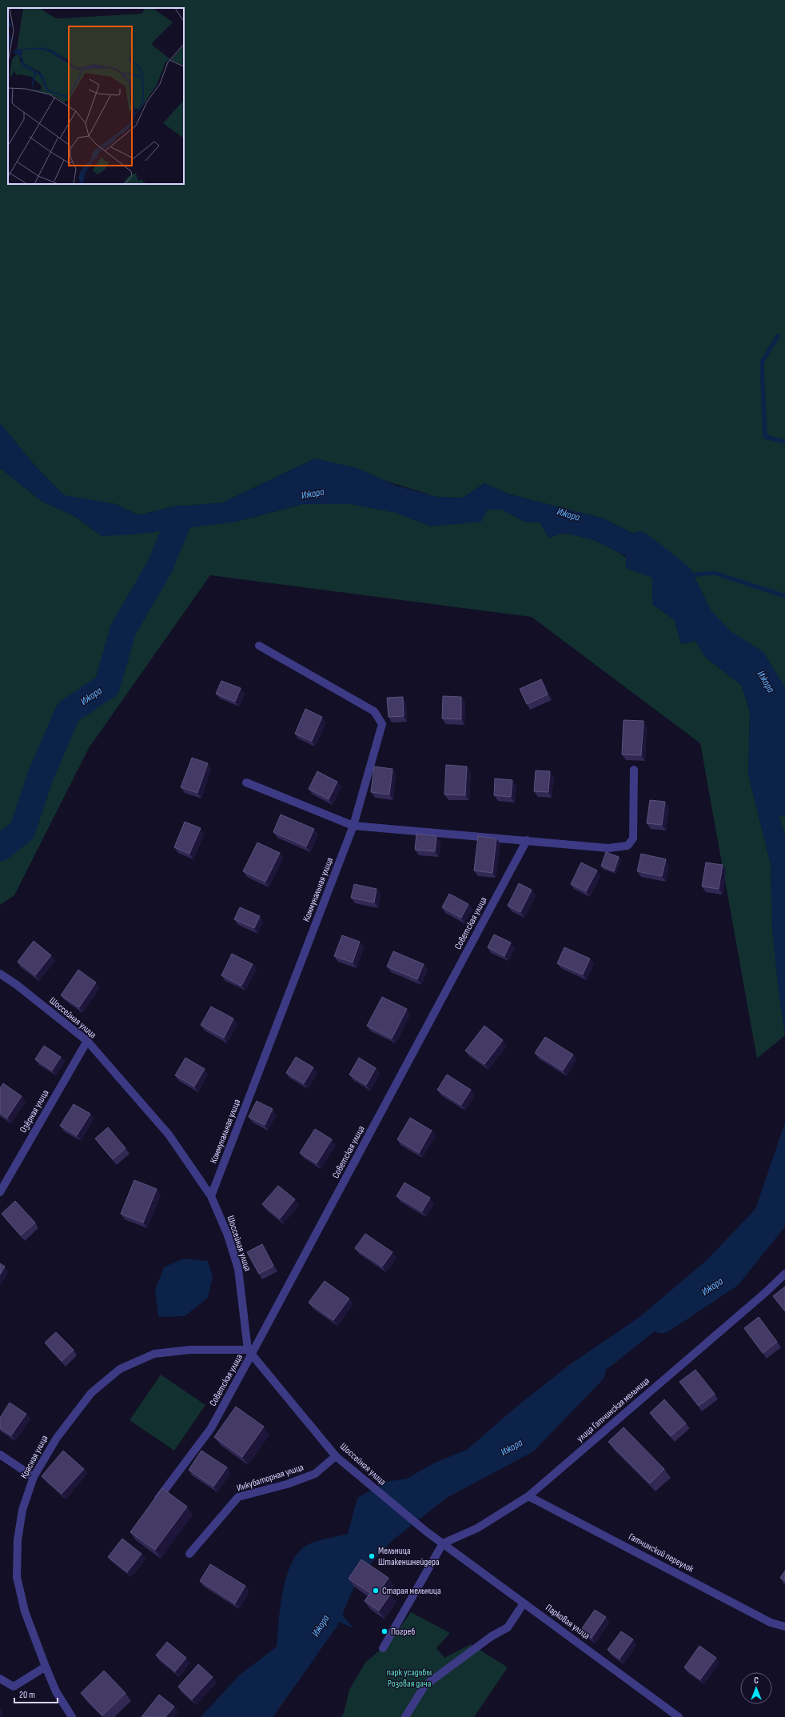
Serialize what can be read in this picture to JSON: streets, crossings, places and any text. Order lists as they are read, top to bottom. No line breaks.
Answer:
{"streets":{"street":["Коммунальная улица","Советская улица","Шоссейная улица","Озёрная улица","улица Гатчинская мельница","Красная улица","Инкубаторная улица","Гатчинский переулок","Парковая улица"]},"crossings":[["Коммунальная улица","Шоссейная улица"],["Советская улица","Шоссейная улица"],["Советская улица","Красная улица"],["Шоссейная улица","Озёрная улица"],["Шоссейная улица","улица Гатчинская мельница"],["Шоссейная улица","Красная улица"],["Шоссейная улица","Инкубаторная улица"],["Шоссейная улица","Парковая улица"],["улица Гатчинская мельница","Гатчинский переулок"],["улица Гатчинская мельница","Парковая улица"]],"water":["Ижора"],"parks":["парк усадьбы Розовая дача"],"places":["Мельница Штакеншнейдера","Старая мельница","Погреб"],"scale_bar":"20 m","north":"top"}
